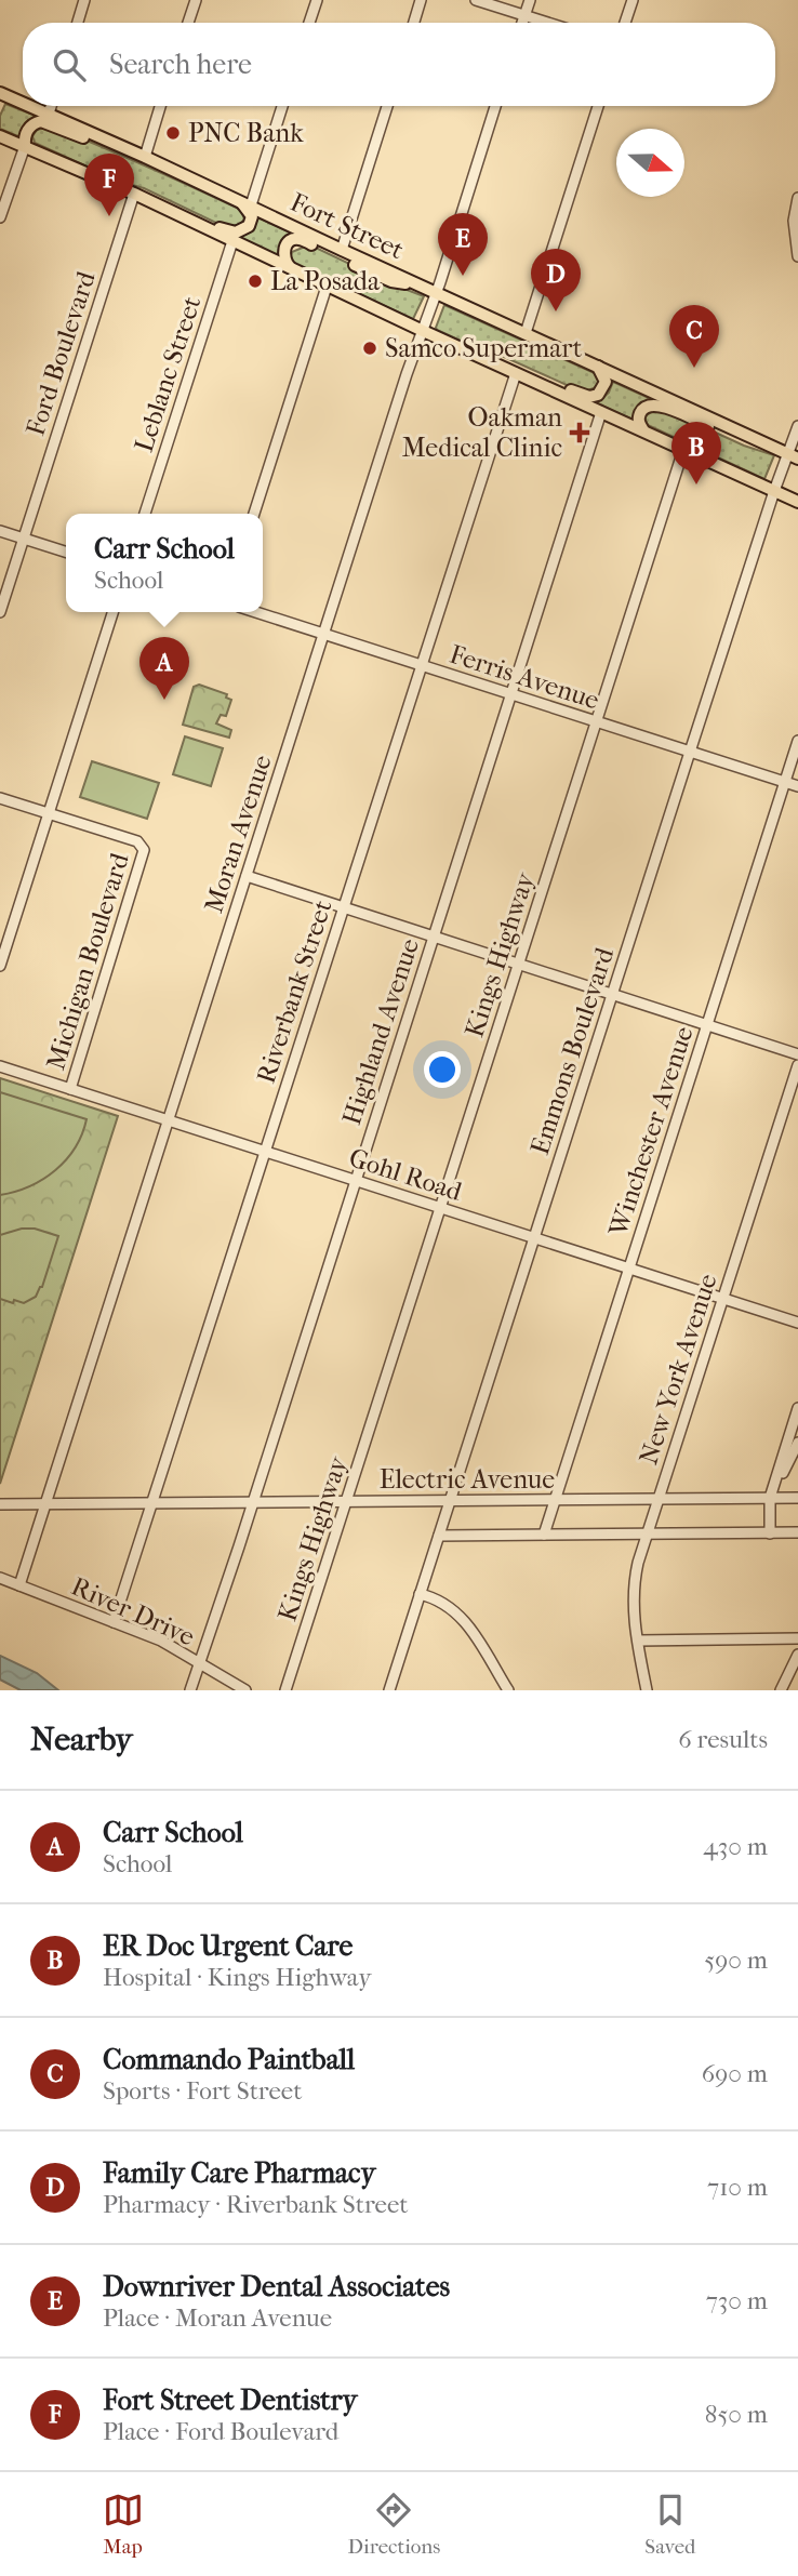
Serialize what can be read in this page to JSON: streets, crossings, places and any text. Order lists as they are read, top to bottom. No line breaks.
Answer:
{"streets":{"main road":["Fort Street"],"street":["Ford Boulevard","Leblanc Street","Ferris Avenue","Moran Avenue","Kings Highway","Michigan Boulevard","Riverbank Street","Highland Avenue","Emmons Boulevard","Winchester Avenue","Gohl Road","New York Avenue","Electric Avenue","River Drive"]},"crossings":[["Fort Street","Moran Avenue"],["Fort Street","Emmons Boulevard"],["Ferris Avenue","Moran Avenue"],["Ferris Avenue","Kings Highway"],["Ferris Avenue","Riverbank Street"],["Ferris Avenue","Highland Avenue"],["Ferris Avenue","Emmons Boulevard"],["Ferris Avenue","Winchester Avenue"],["Moran Avenue","Gohl Road"],["Moran Avenue","Electric Avenue"],["Moran Avenue","River Drive"],["Kings Highway","Gohl Road"],["Kings Highway","Electric Avenue"],["Michigan Boulevard","Gohl Road"],["Riverbank Street","Gohl Road"],["Riverbank Street","Electric Avenue"],["Riverbank Street","River Drive"],["Highland Avenue","Gohl Road"],["Highland Avenue","Electric Avenue"],["Highland Avenue","River Drive"],["Emmons Boulevard","Gohl Road"],["Emmons Boulevard","Electric Avenue"],["Winchester Avenue","Gohl Road"],["Winchester Avenue","Electric Avenue"],["Gohl Road","New York Avenue"],["New York Avenue","Electric Avenue"]],"places":{"other":["PNC Bank","La Posada","Samco Supermart"],"health":["Oakman Medical Clinic"]},"north":"right","page":{"search":"Search here","pins":["F","E","D","C","B","A"],"popup":["Carr School","School"],"heading":["Nearby","6 results"],"list":[{"mark":"A","name":"Carr School","note":"School","value":"430 m"},{"mark":"B","name":"ER Doc Urgent Care","note":"Hospital · Kings Highway","value":"590 m"},{"mark":"C","name":"Commando Paintball","note":"Sports · Fort Street","value":"690 m"},{"mark":"D","name":"Family Care Pharmacy","note":"Pharmacy · Riverbank Street","value":"710 m"},{"mark":"E","name":"Downriver Dental Associates","note":"Place · Moran Avenue","value":"730 m"},{"mark":"F","name":"Fort Street Dentistry","note":"Place · Ford Boulevard","value":"850 m"}],"nav":["Map","Directions","Saved"]}}
